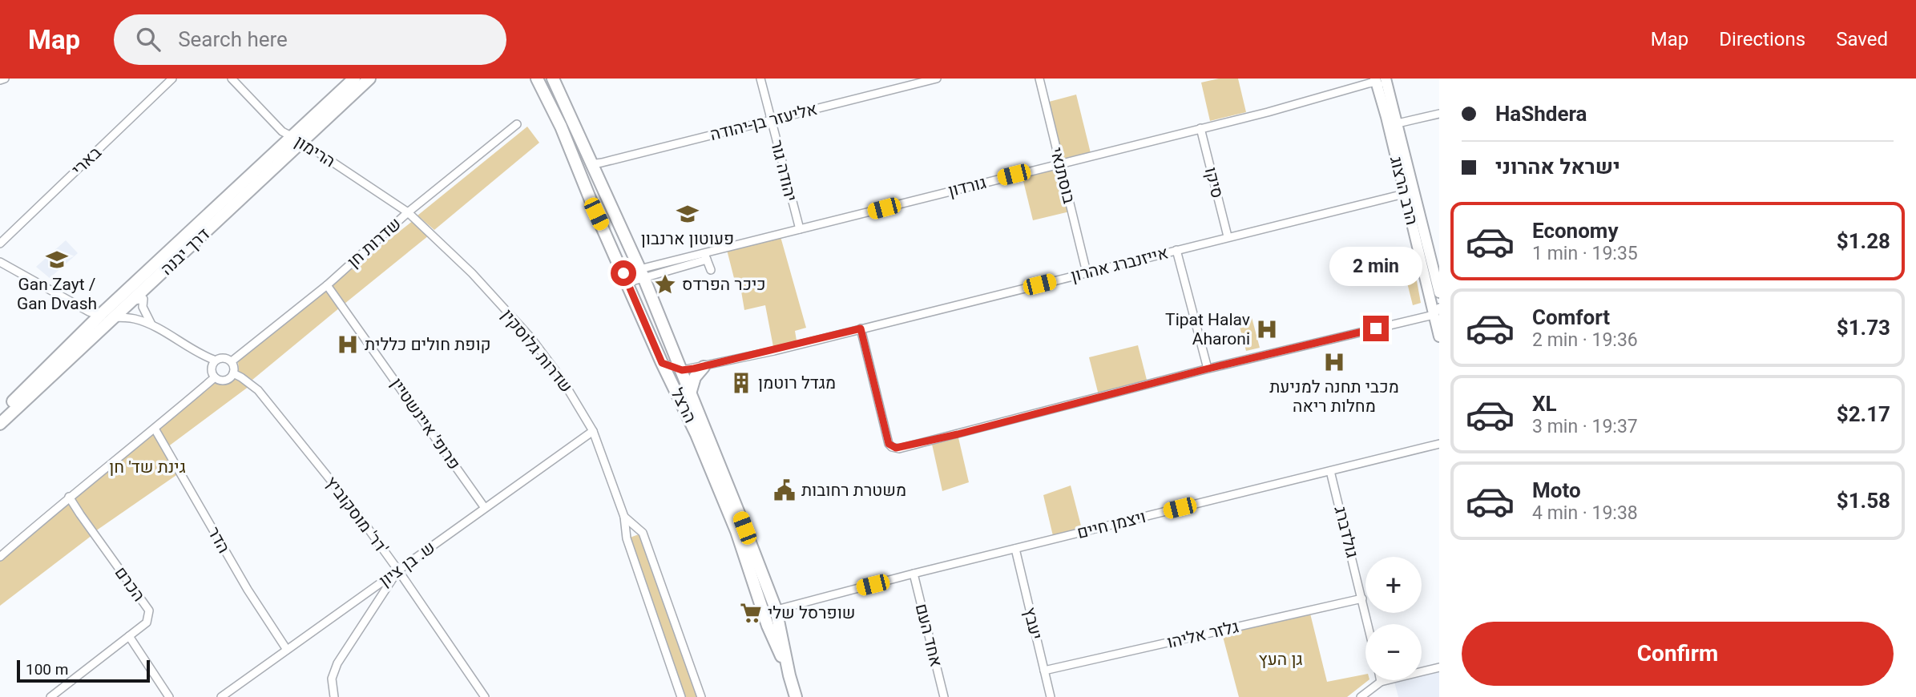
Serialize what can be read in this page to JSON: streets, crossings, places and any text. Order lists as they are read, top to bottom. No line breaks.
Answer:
{"streets":{"main road":["דרך יבנה","הרצל"],"street":["אליעזר בן-יהודה","הרימון","בארי","יהודה גור","בוסתנאי","סיקו","גורדון","הרב הרצוג","שדרות חן","אייזנברג אהרון","שדרות גלוסקין","פרופ׳ איינשטיין","דר' מוסקוביץ'","ויצמן חיים","גולדברג","הדר","ש. בן ציון","הכרם","יעבץ","גלזר אליהו","אחד העם"]},"crossings":[["אליעזר בן-יהודה","יהודה גור"],["אליעזר בן-יהודה","הרצל"],["הרימון","שדרות חן"],["הרימון","דרך יבנה"],["הרימון","שדרות גלוסקין"],["יהודה גור","גורדון"],["בוסתנאי","גורדון"],["בוסתנאי","אייזנברג אהרון"],["סיקו","גורדון"],["סיקו","אייזנברג אהרון"],["גורדון","הרב הרצוג"],["גורדון","הרצל"],["הרב הרצוג","אייזנברג אהרון"],["שדרות חן","שדרות גלוסקין"],["שדרות חן","פרופ׳ איינשטיין"],["שדרות חן","דר' מוסקוביץ'"],["אייזנברג אהרון","הרצל"],["שדרות גלוסקין","ש. בן ציון"],["הרצל","ויצמן חיים"],["פרופ׳ איינשטיין","ש. בן ציון"],["דר' מוסקוביץ'","ש. בן ציון"],["ויצמן חיים","גולדברג"],["ויצמן חיים","יעבץ"],["ויצמן חיים","אחד העם"],["גולדברג","גלזר אליהו"],["הדר","ש. בן ציון"],["יעבץ","גלזר אליהו"]],"parks":["גינת שד' חן","גן העץ"],"places":{"school or university":["פעוטון ארנבון","Gan Zayt / Gan Dvash"],"place":["כיכר הפרדס"],"hospital":["Tipat Halav Aharoni","קופת חולים כללית","מכבי תחנה למניעת מחלות ריאה"],"building":["מגדל רוטמן"],"public building":["משטרת רחובות"],"supermarket":["שופרסל שלי"]},"scale_bar":"100 m","page":{"header":"Map","search":"Search here","nav":["Map","Directions","Saved"],"banner":["HaShdera","ישראל אהרוני"],"list":[{"name":"Economy","note":"1 min · 19:35","value":"$1.28"},{"name":"Comfort","note":"2 min · 19:36","value":"$1.73"},{"name":"XL","note":"3 min · 19:37","value":"$2.17"},{"name":"Moto","note":"4 min · 19:38","value":"$1.58"}],"bubble":"2 min","map_buttons":["+","−"],"buttons":"Confirm","scale":"100 m"}}
